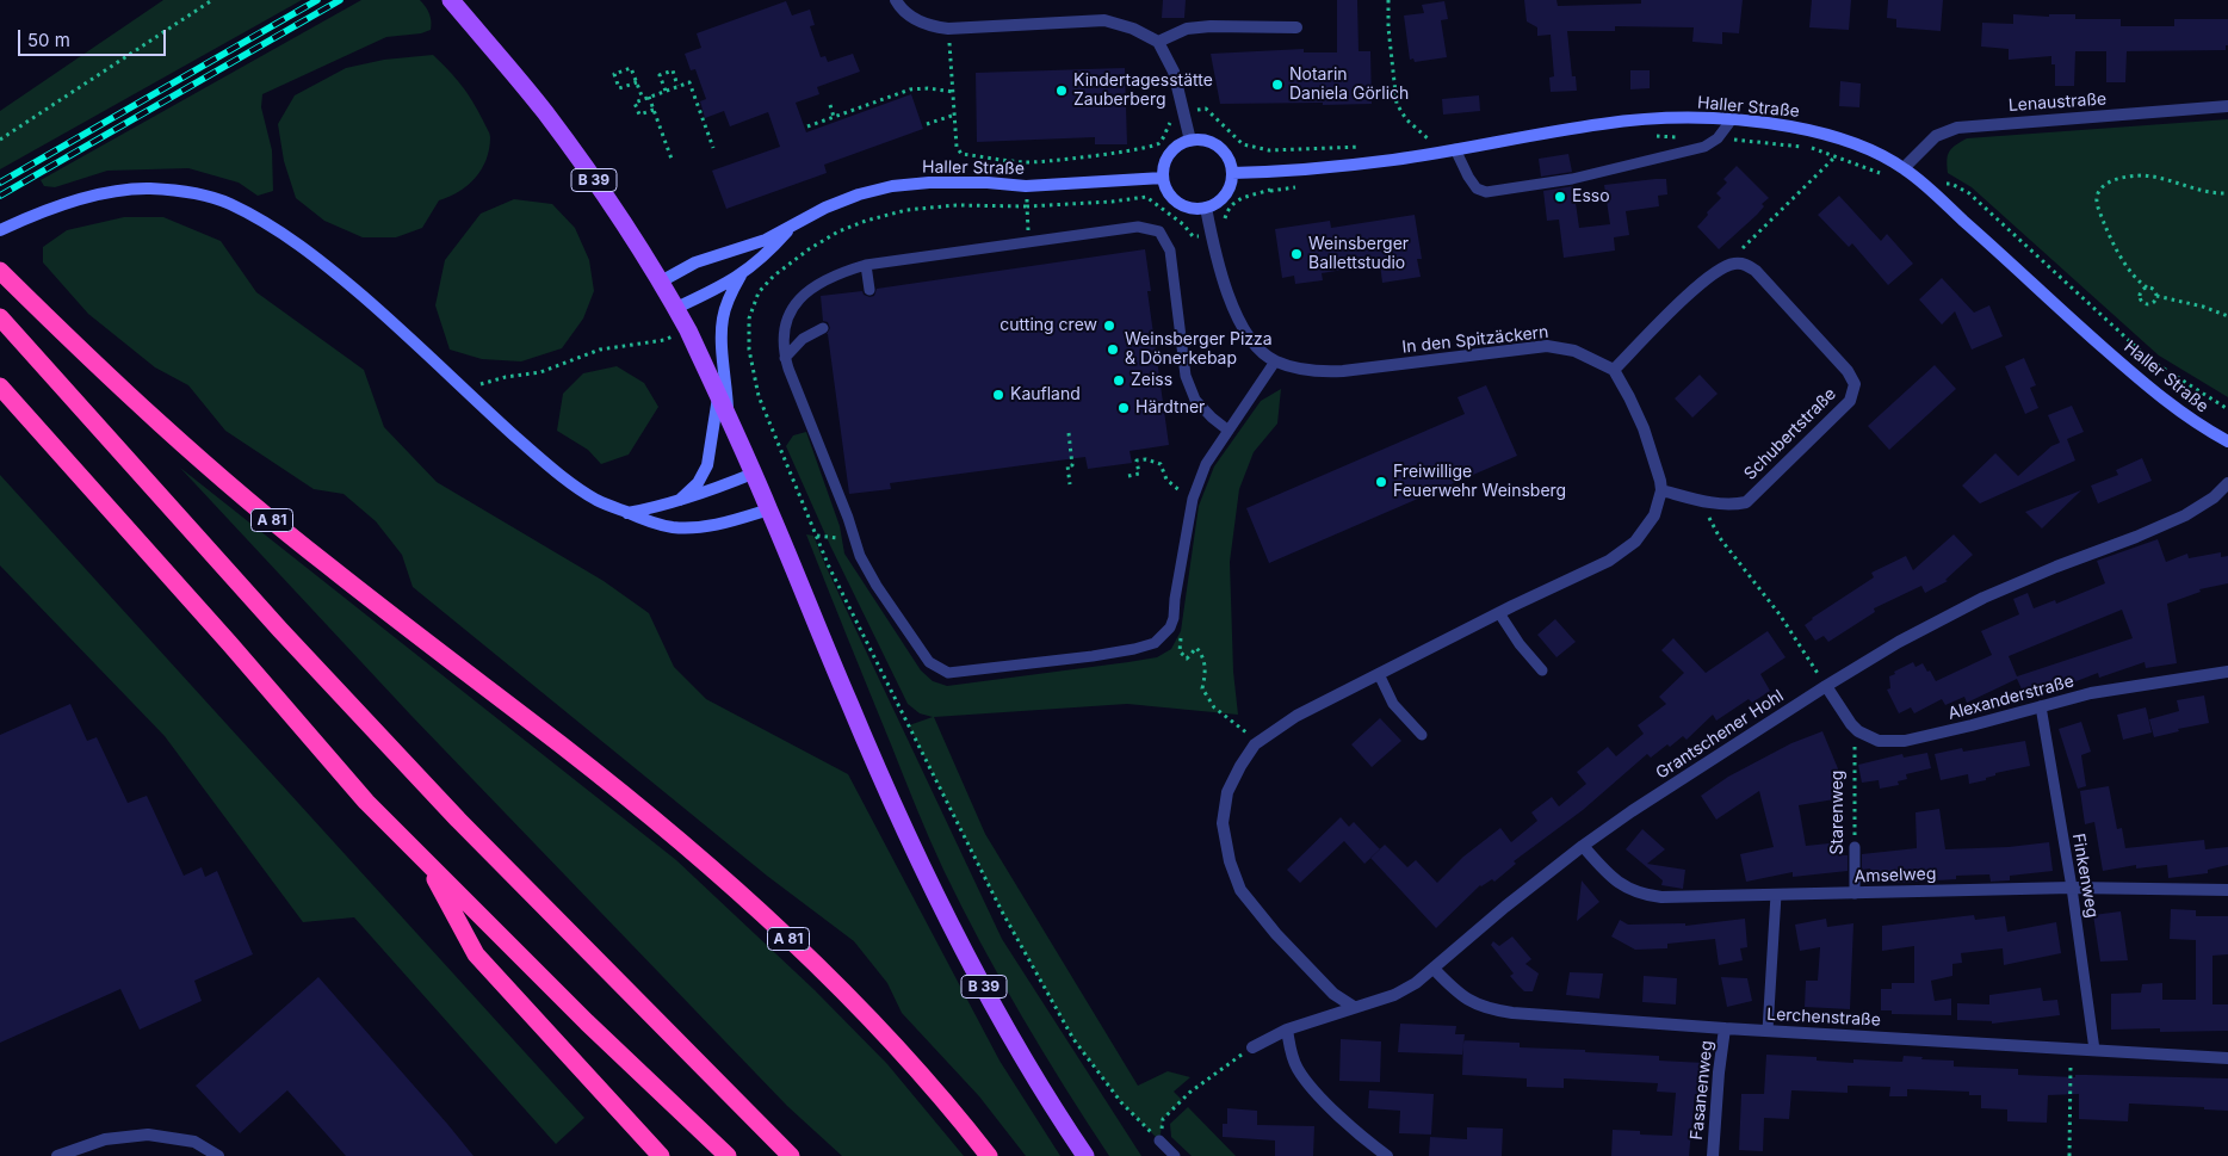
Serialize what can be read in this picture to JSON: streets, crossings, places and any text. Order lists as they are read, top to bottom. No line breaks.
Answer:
{"streets":{"highway":["A 81"],"main road":["B 39"],"street":["Lenaustraße","Haller Straße","In den Spitzäckern","Schubertstraße","Alexanderstraße","Grantschener Hohl","Amselweg","Lerchenstraße","Fasanenweg"],"lane":["Starenweg","Finkenweg"]},"crossings":[["Lenaustraße","Haller Straße"],["Haller Straße","B 39"],["Haller Straße","In den Spitzäckern"],["In den Spitzäckern","Schubertstraße"],["Alexanderstraße","Starenweg"],["Alexanderstraße","Finkenweg"],["Grantschener Hohl","Amselweg"],["Grantschener Hohl","Lerchenstraße"],["Starenweg","Amselweg"],["Amselweg","Finkenweg"],["Finkenweg","Lerchenstraße"],["Lerchenstraße","Fasanenweg"]],"places":["Notarin Daniela Görlich","Kindertagesstätte Zauberberg","Esso","Weinsberger Ballettstudio","cutting crew","Weinsberger Pizza & Dönerkebap","Zeiss","Kaufland","Härdtner","Freiwillige Feuerwehr Weinsberg"],"scale_bar":"50 m"}
